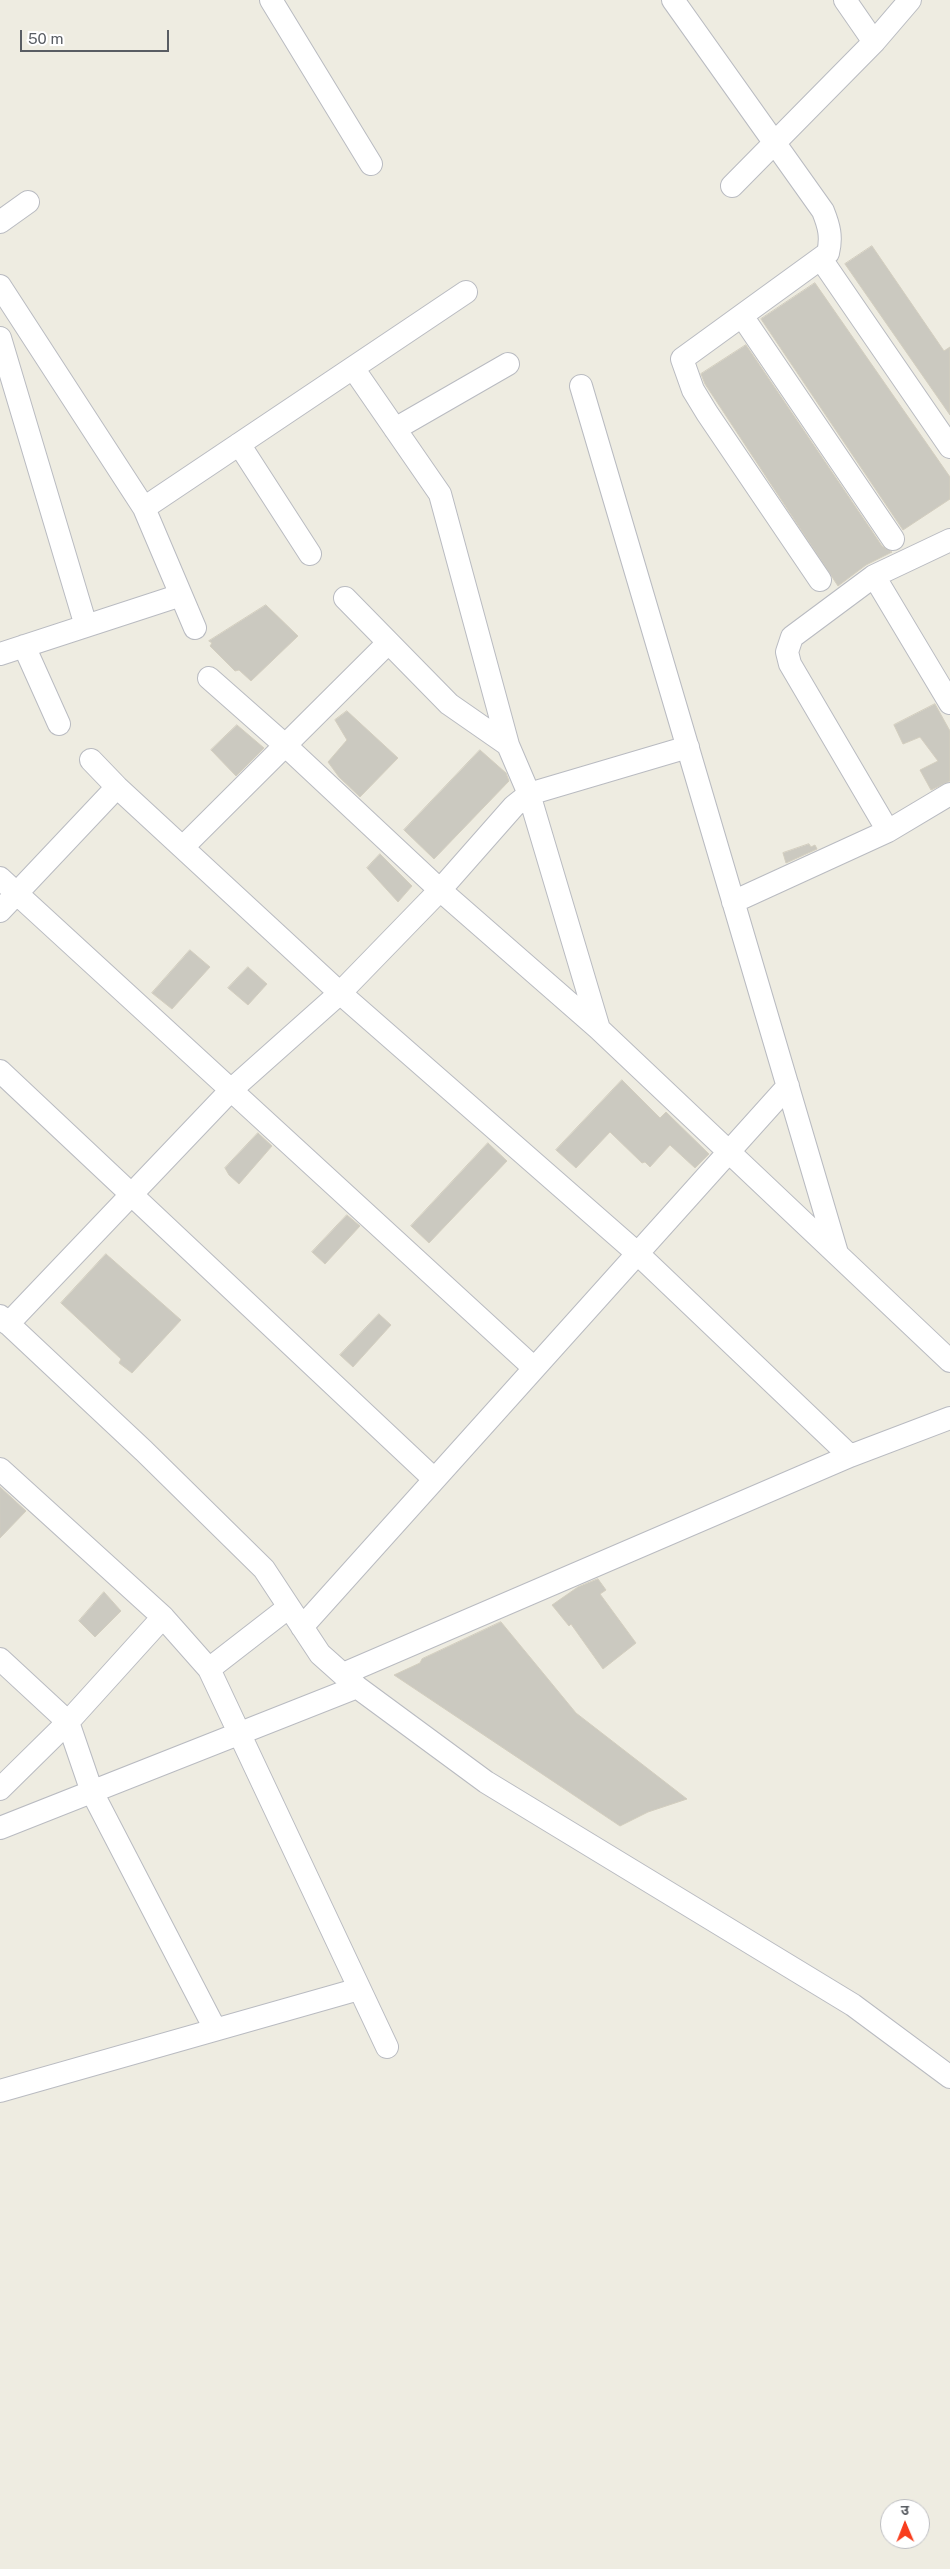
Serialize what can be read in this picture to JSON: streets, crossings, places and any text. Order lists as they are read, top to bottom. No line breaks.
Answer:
{"scale_bar":"50 m","north":"top"}
